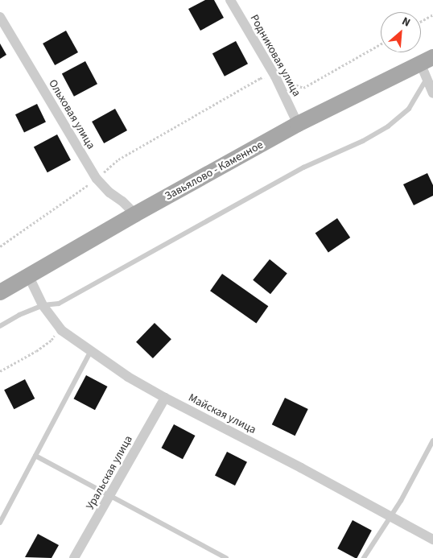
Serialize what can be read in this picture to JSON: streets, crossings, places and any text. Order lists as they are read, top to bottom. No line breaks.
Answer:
{"streets":{"main road":["Завьялово - Каменное"],"street":["Родниковая улица","Ольховая улица","Майская улица","Уральская улица"]},"crossings":[["Родниковая улица","Завьялово - Каменное"],["Ольховая улица","Завьялово - Каменное"],["Завьялово - Каменное","Майская улица"],["Майская улица","Уральская улица"]],"north":"top right"}
